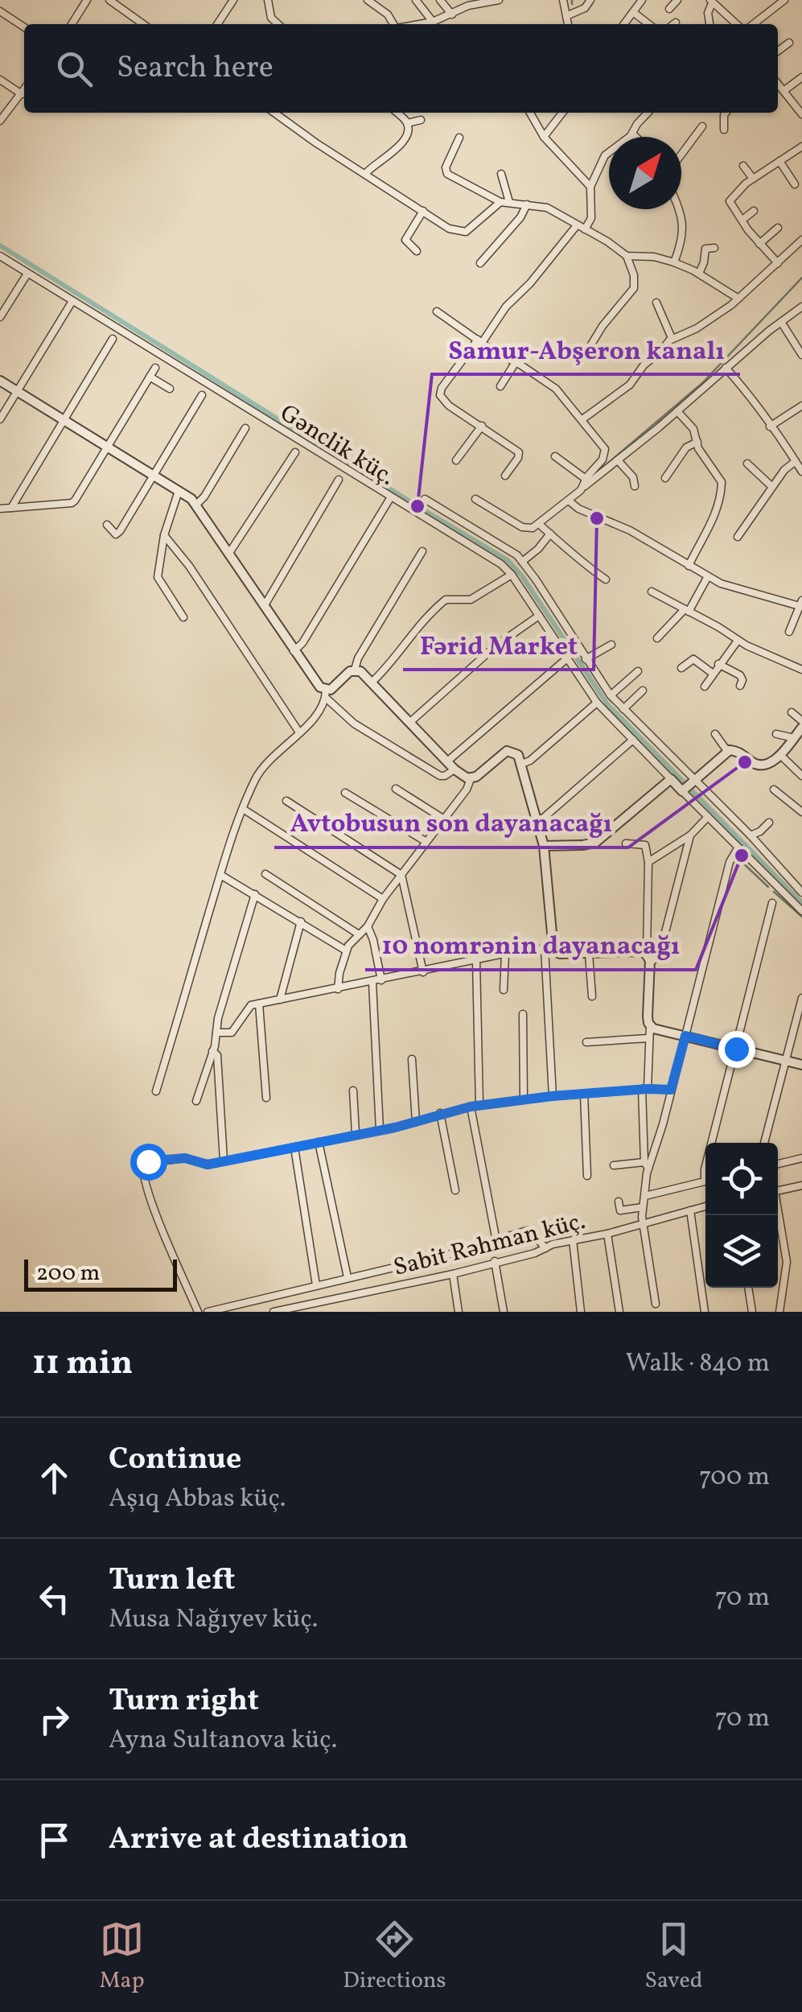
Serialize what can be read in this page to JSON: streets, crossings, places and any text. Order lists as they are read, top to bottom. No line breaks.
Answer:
{"streets":{"street":["Gənclik küç.","Sabit Rəhman küç."]},"places":["Samur-Abşeron kanalı","Fərid Market","Avtobusun son dayanacağı","10 nomrənin dayanacağı"],"scale_bar":"200 m","north":"top right","page":{"search":"Search here","scale":"200 m","heading":["11 min","Walk · 840 m"],"list":[["Continue","Aşıq Abbas küç.","700 m"],["Turn left","Musa Nağıyev küç.","70 m"],["Turn right","Ayna Sultanova küç.","70 m"],"Arrive at destination"],"nav":["Map","Directions","Saved"]}}
